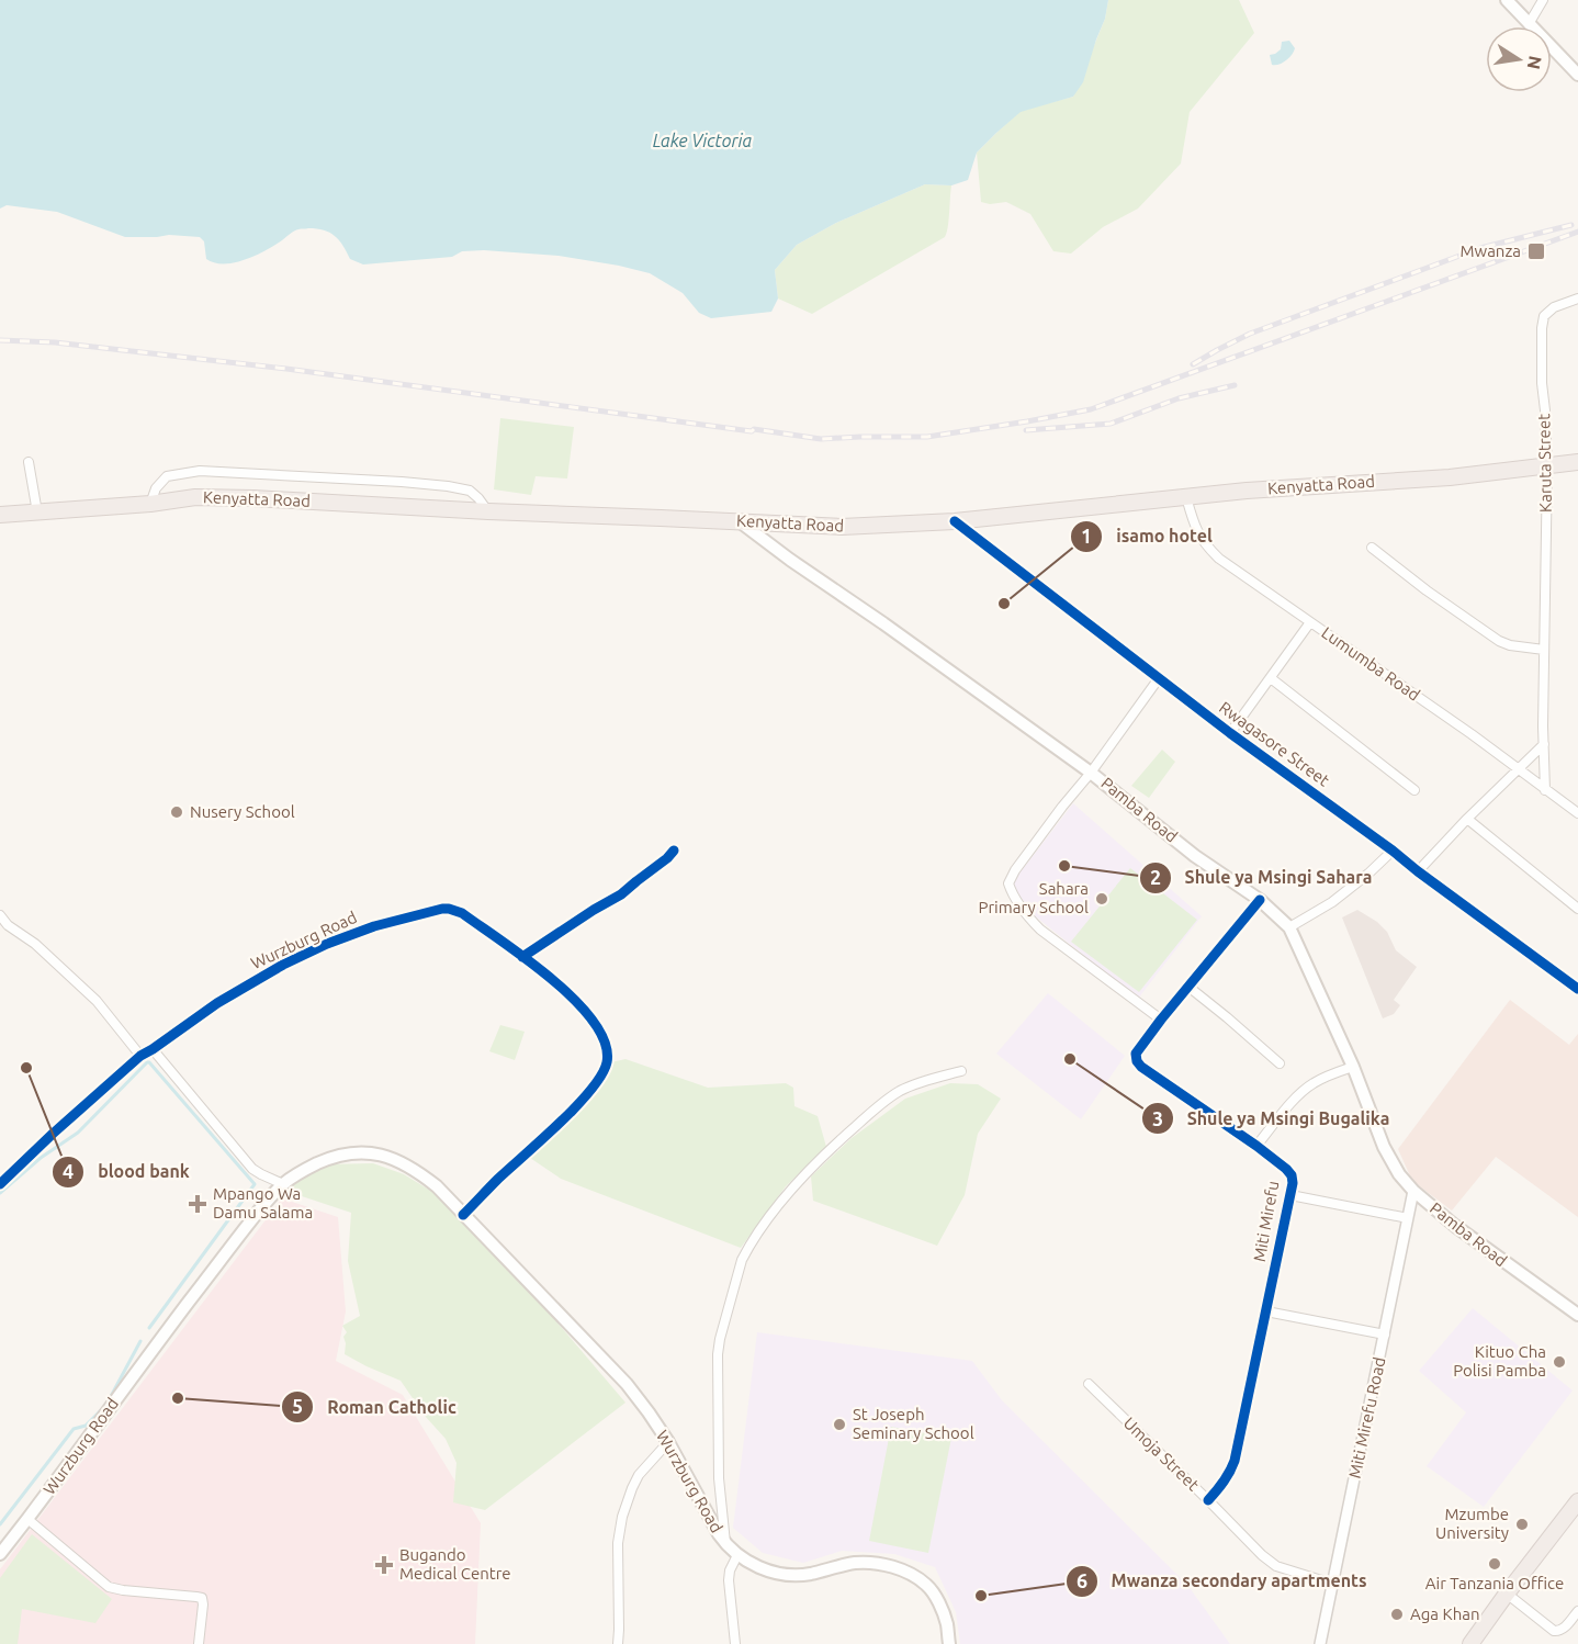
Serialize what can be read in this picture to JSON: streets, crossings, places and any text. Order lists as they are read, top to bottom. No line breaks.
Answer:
{"streets":{"highway":["Kenyatta Road"],"main road":["Pamba Road","Wurzburg Road"],"street":["Karuta Street","Lumumba Road","Rwagasore Street","Miti Mirefu","Miti Mirefu Road","Umoja Street"]},"crossings":[["Karuta Street","Kenyatta Road"],["Karuta Street","Lumumba Road"],["Kenyatta Road","Lumumba Road"],["Kenyatta Road","Rwagasore Street"],["Kenyatta Road","Pamba Road"],["Pamba Road","Miti Mirefu"],["Pamba Road","Miti Mirefu Road"],["Miti Mirefu","Umoja Street"],["Miti Mirefu Road","Umoja Street"]],"water":["Lake Victoria"],"places":{"transit":["Mwanza"],"other":["isamo hotel","Nusery School","Shule ya Msingi Sahara","Sahara Primary School","Shule ya Msingi Bugalika","blood bank","Kituo Cha Polisi Pamba","Roman Catholic","St Joseph Seminary School","Mzumbe University","Air Tanzania Office","Mwanza secondary apartments","Aga Khan"],"health":["Mpango Wa Damu Salama","Bugando Medical Centre"]},"north":"right"}
